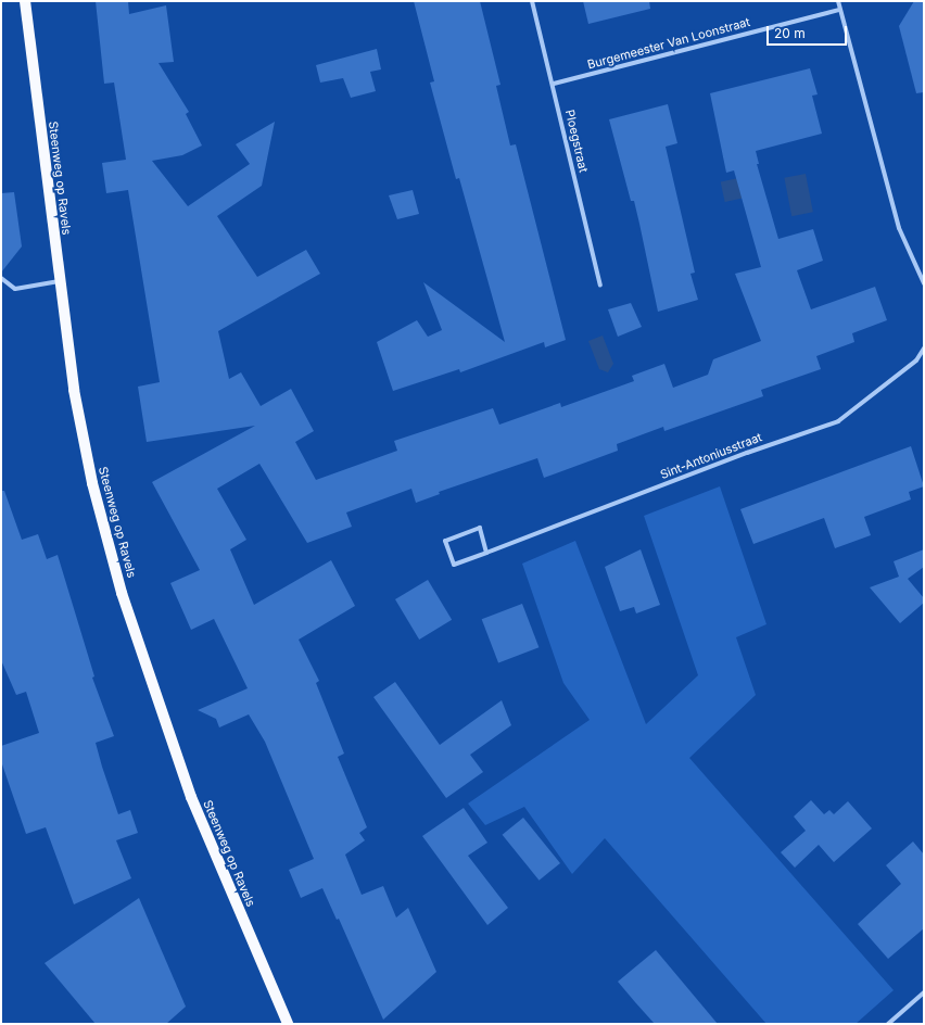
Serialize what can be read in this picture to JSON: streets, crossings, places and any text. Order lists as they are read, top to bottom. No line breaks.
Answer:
{"streets":{"main road":["Steenweg op Ravels"],"street":["Burgemeester Van Loonstraat","Ploegstraat","Sint-Antoniusstraat"]},"crossings":[["Burgemeester Van Loonstraat","Ploegstraat"]],"scale_bar":"20 m"}
